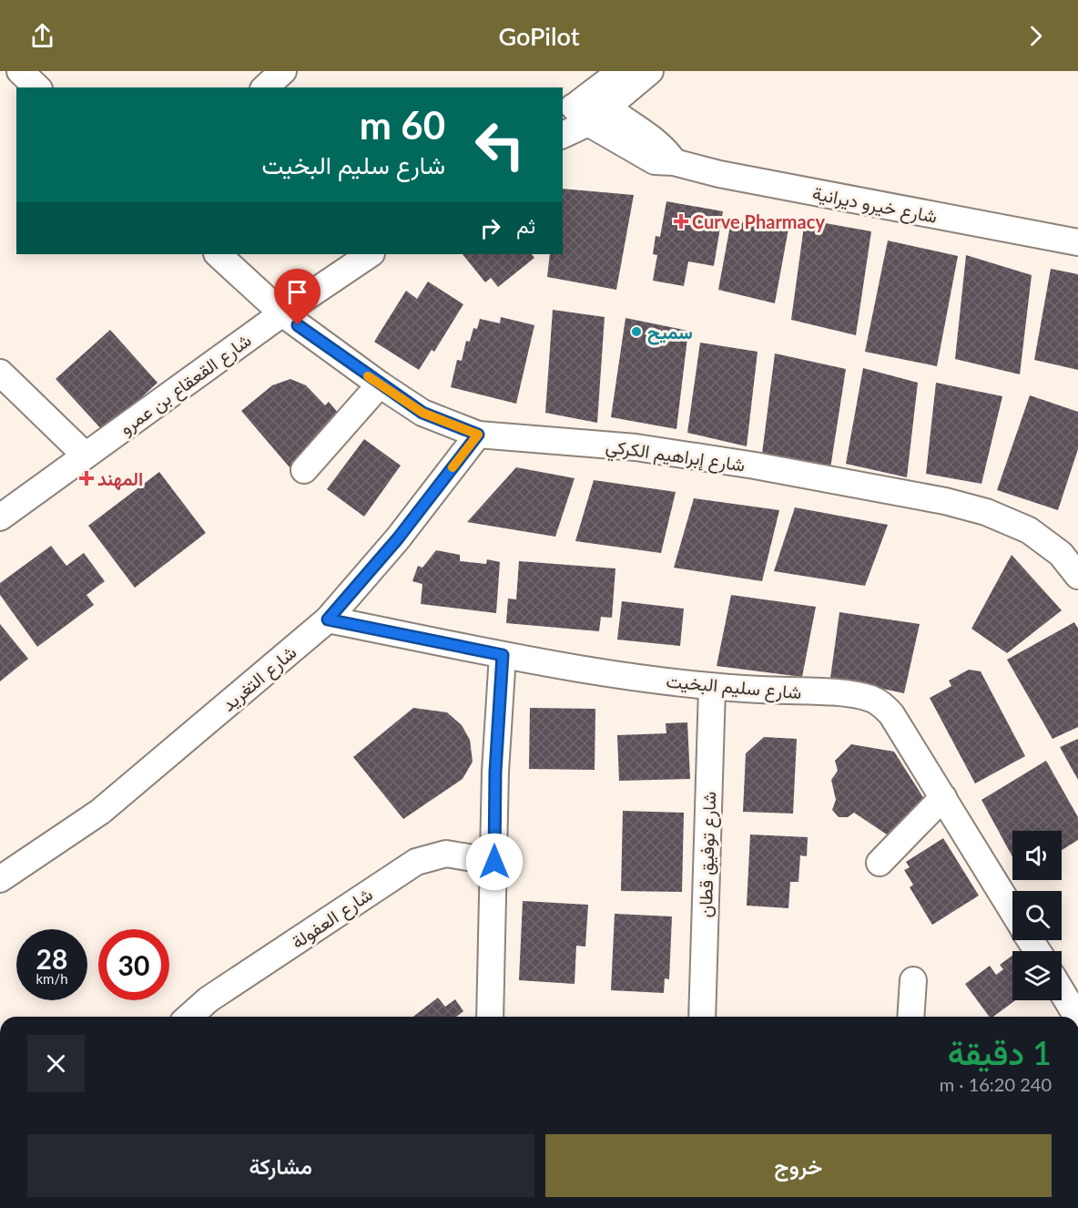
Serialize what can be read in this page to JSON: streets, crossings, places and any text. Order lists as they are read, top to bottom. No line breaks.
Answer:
{"streets":{"street":["شارع خيرو ديرانية","شارع القعقاع بن عمرو","شارع إبراهيم الكركي","شارع التغريد","شارع سليم البخيت","شارع توفيق قطان","شارع العفولة"]},"crossings":[["شارع القعقاع بن عمرو","شارع إبراهيم الكركي"],["شارع إبراهيم الكركي","شارع التغريد"],["شارع التغريد","شارع سليم البخيت"],["شارع سليم البخيت","شارع توفيق قطان"]],"places":{"health":["Curve Pharmacy","المهند"],"other":["سميح"]},"page":{"header":"GoPilot","turn":["60 m","شارع سليم البخيت"],"then":"ثم","speed":"28 km/h","limit":"30","heading":["1 دقيقة","240 m · 16:20"],"buttons":["خروج","مشاركة"]}}
